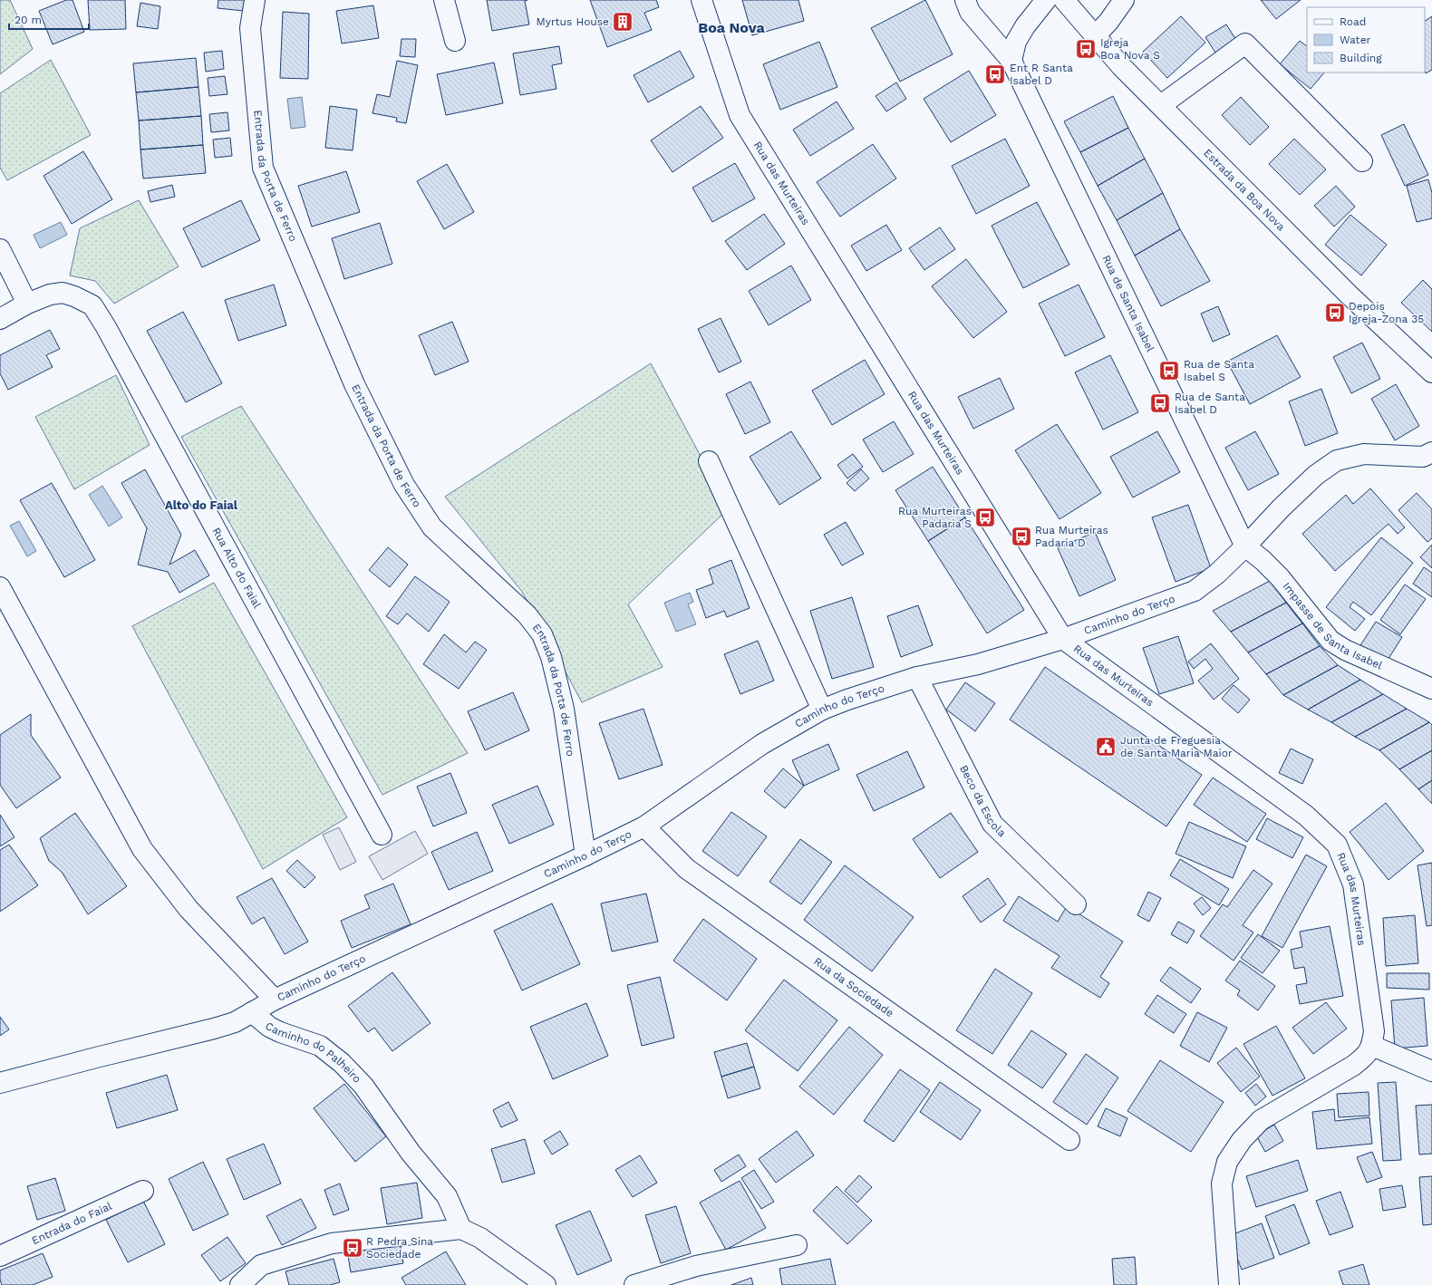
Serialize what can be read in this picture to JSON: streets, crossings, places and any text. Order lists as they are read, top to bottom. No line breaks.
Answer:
{"streets":{"street":["Entrada da Porta de Ferro","Rua das Murteiras","Estrada da Boa Nova","Rua de Santa Isabel","Rua Alto do Faial","Caminho do Terço","Impasse de Santa Isabel","Beco da Escola","Rua da Sociedade","Caminho do Palheiro","Entrada do Faial"]},"crossings":[["Entrada da Porta de Ferro","Caminho do Terço"],["Rua das Murteiras","Caminho do Terço"],["Rua de Santa Isabel","Caminho do Terço"],["Rua de Santa Isabel","Impasse de Santa Isabel"],["Caminho do Terço","Impasse de Santa Isabel"],["Caminho do Terço","Beco da Escola"],["Caminho do Terço","Rua da Sociedade"],["Caminho do Terço","Caminho do Palheiro"]],"districts":["Boa Nova","Alto do Faial"],"places":{"building":["Myrtus House"],"bus stop":["Igreja Boa Nova S","Ent R Santa Isabel D","Depois Igreja-Zona 35","Rua de Santa Isabel S","Rua de Santa Isabel D","Rua Murteiras Padaria S","Rua Murteiras Padaria D","R Pedra Sina Sociedade"],"public building":["Junta de Freguesia de Santa Maria Maior"]},"legend":["Road","Water","Building"],"scale_bar":"20 m"}
